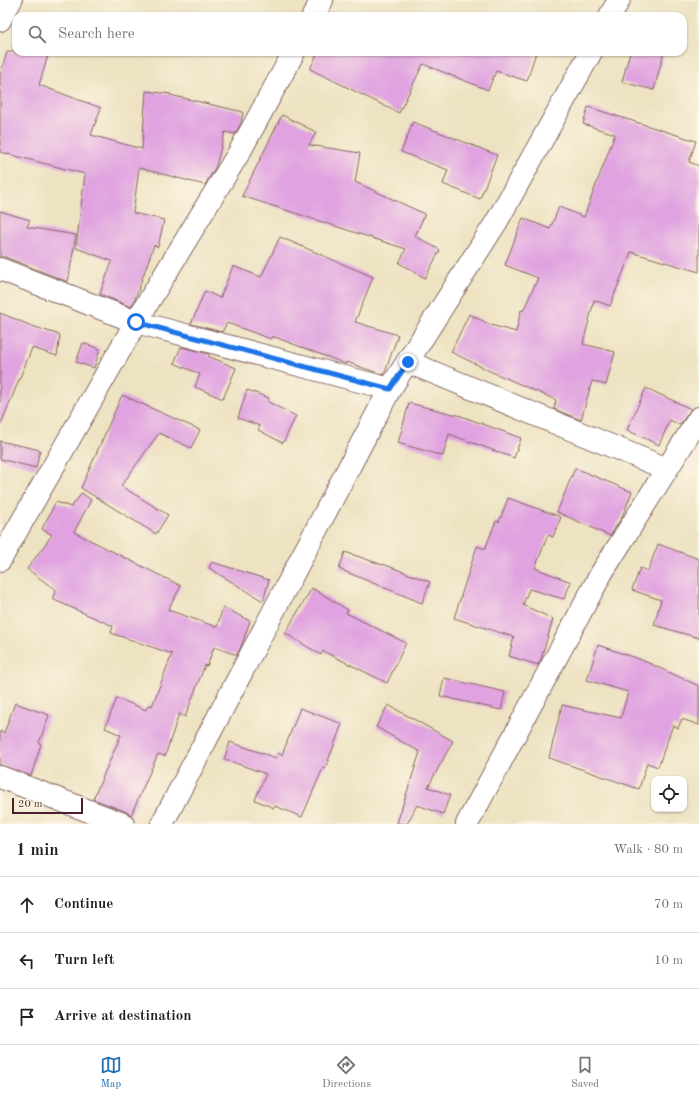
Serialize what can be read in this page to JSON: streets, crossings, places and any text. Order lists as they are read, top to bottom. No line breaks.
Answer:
{"scale_bar":"20 m","page":{"search":"Search here","scale":"20 m","heading":["1 min","Walk · 80 m"],"list":[["Continue","70 m"],["Turn left","10 m"],"Arrive at destination"],"nav":["Map","Directions","Saved"]}}
